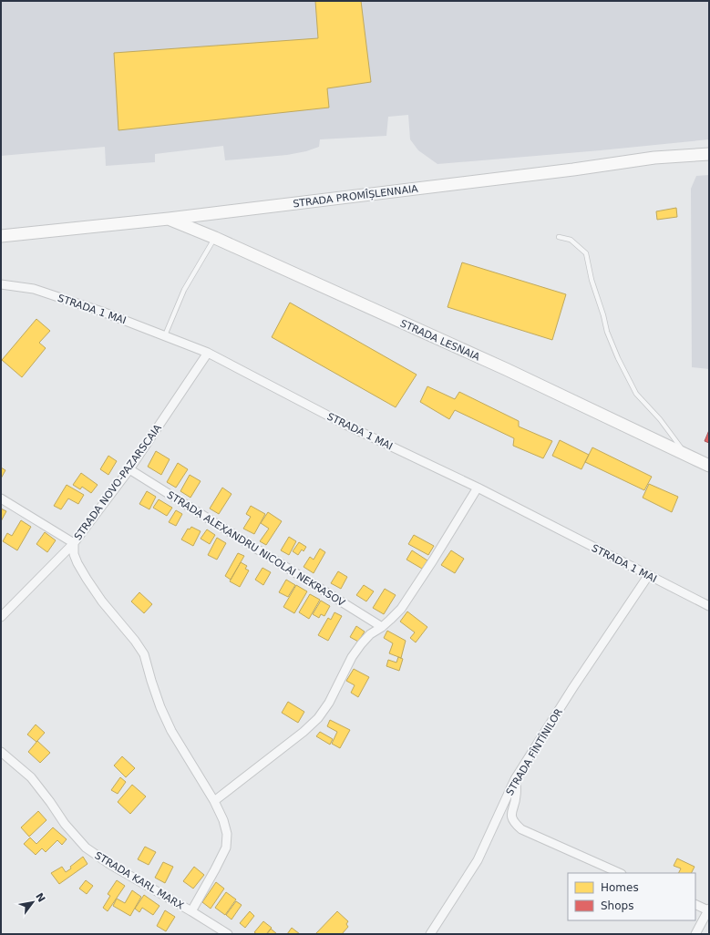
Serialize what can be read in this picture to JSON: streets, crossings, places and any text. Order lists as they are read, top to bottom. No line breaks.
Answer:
{"streets":{"street":["STRADA PROMÎȘLENNAIA","STRADA 1 MAI","STRADA LESNAIA","STRADA NOVO-PAZARSCAIA","STRADA ALEXANDRU NICOLAI NEKRASOV","STRADA FÎNTÎNILOR","STRADA KARL MARX"]},"crossings":[["STRADA PROMÎȘLENNAIA","STRADA LESNAIA"],["STRADA 1 MAI","STRADA NOVO-PAZARSCAIA"],["STRADA 1 MAI","STRADA FÎNTÎNILOR"],["STRADA NOVO-PAZARSCAIA","STRADA ALEXANDRU NICOLAI NEKRASOV"]],"legend":["Homes","Shops"],"north":"top right"}
